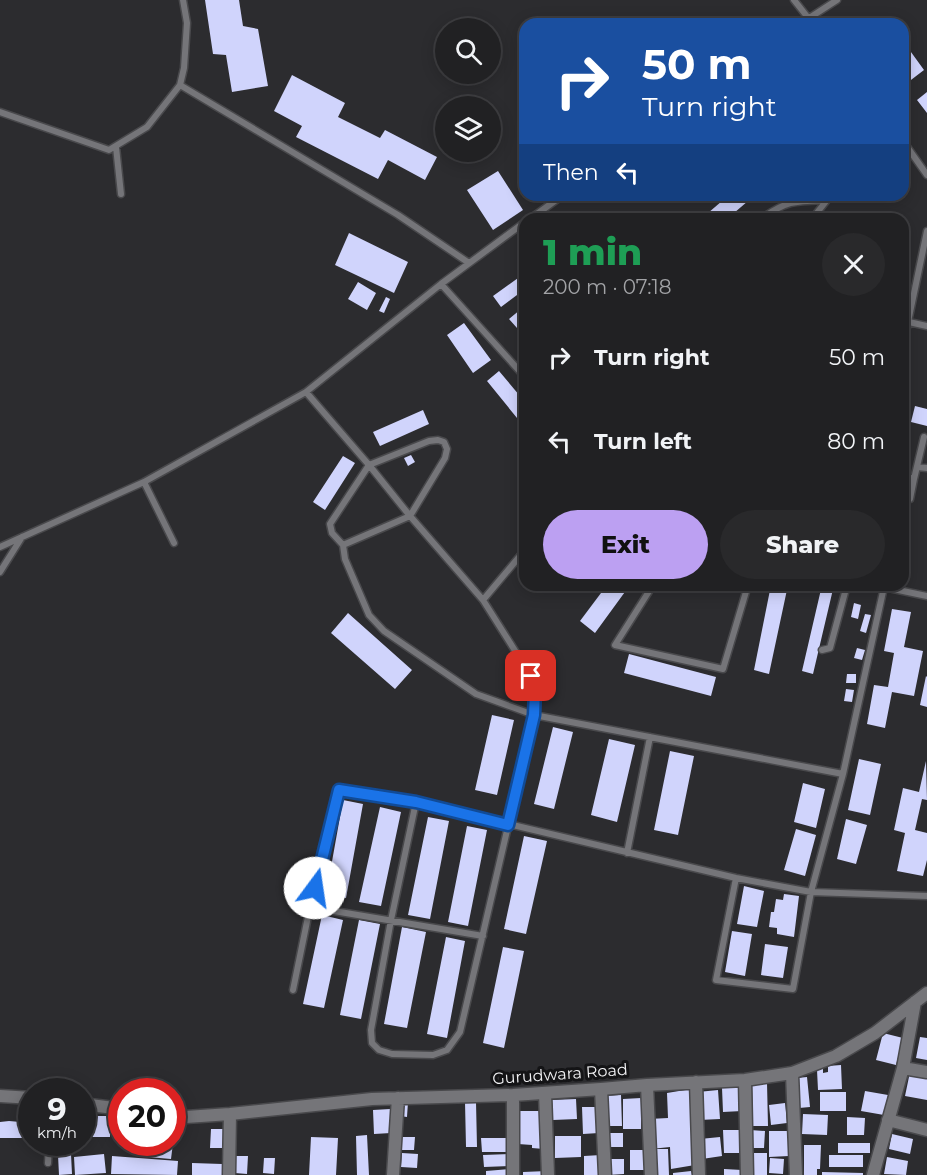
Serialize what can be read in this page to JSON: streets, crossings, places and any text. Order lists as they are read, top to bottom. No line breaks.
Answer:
{"streets":{"street":["Gurudwara Road"]},"page":{"turn":["50 m","Turn right"],"then":"Then","heading":["1 min","200 m · 07:18"],"list":[{"name":"Turn right","value":"50 m"},{"name":"Turn left","value":"80 m"}],"buttons":["Exit","Share"],"speed":"9 km/h","limit":"20"}}
